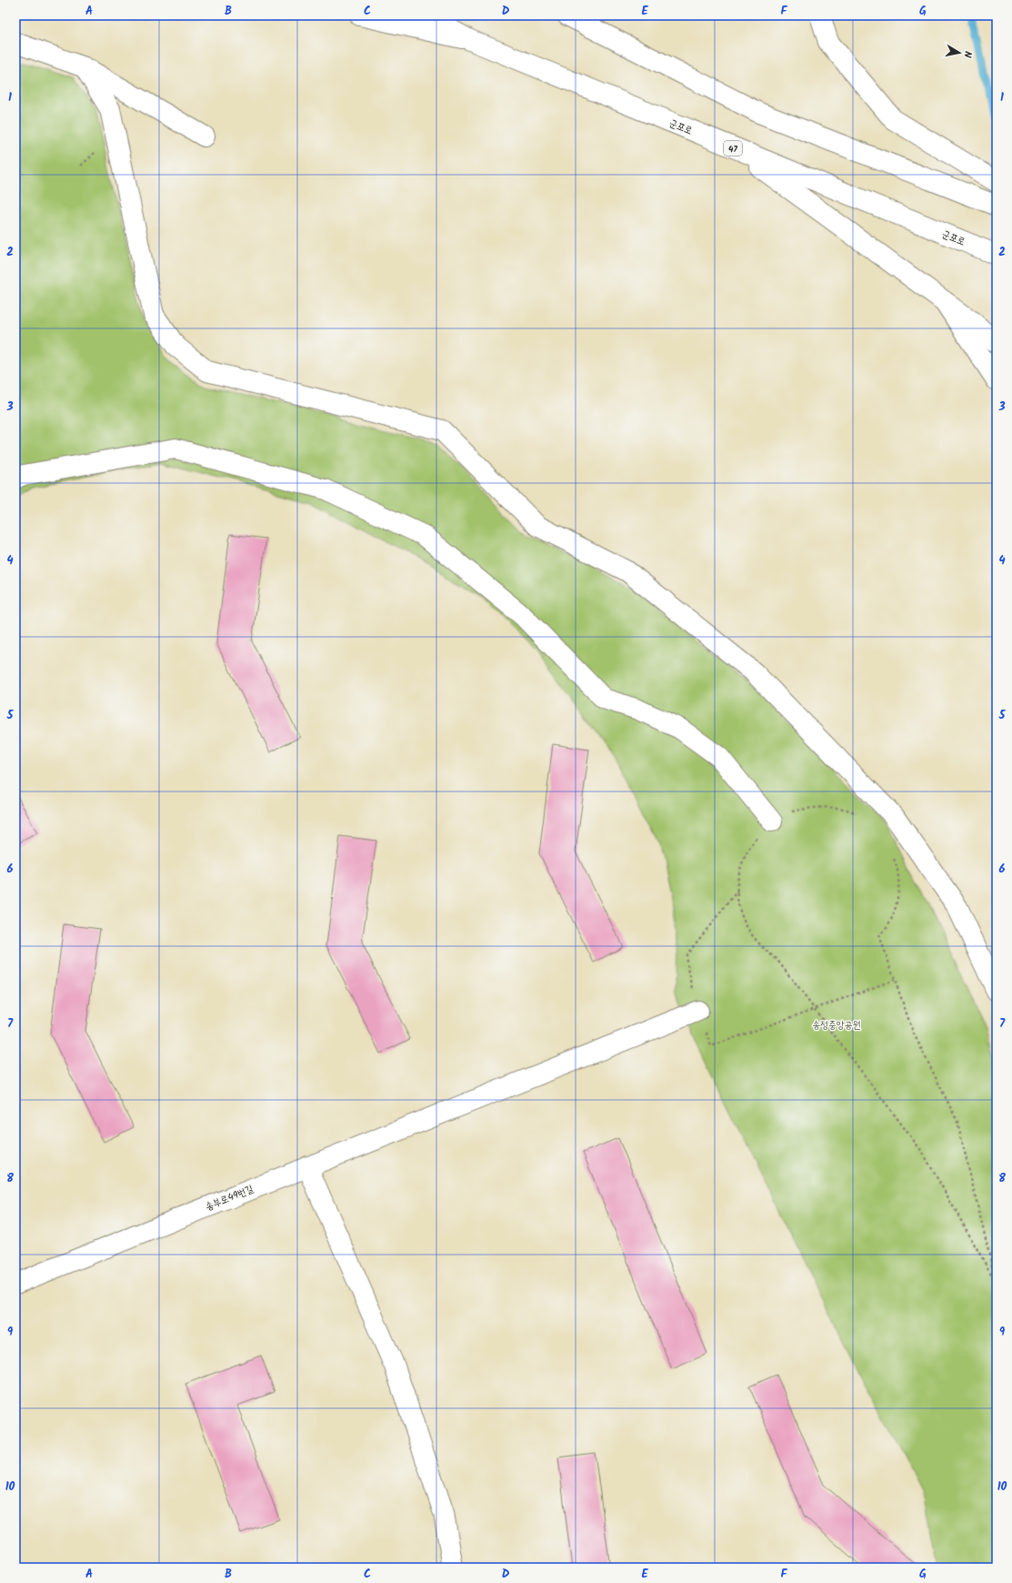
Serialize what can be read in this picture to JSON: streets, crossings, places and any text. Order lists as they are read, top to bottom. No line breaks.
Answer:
{"streets":{"main road":["군포로","47","송부로49번길"]},"crossings":[["군포로","47"]],"parks":["송정중앙공원"],"north":"right","grid":{"columns":["A","B","C","D","E","F","G"],"rows":["1","2","3","4","5","6","7","8","9","10"]}}
